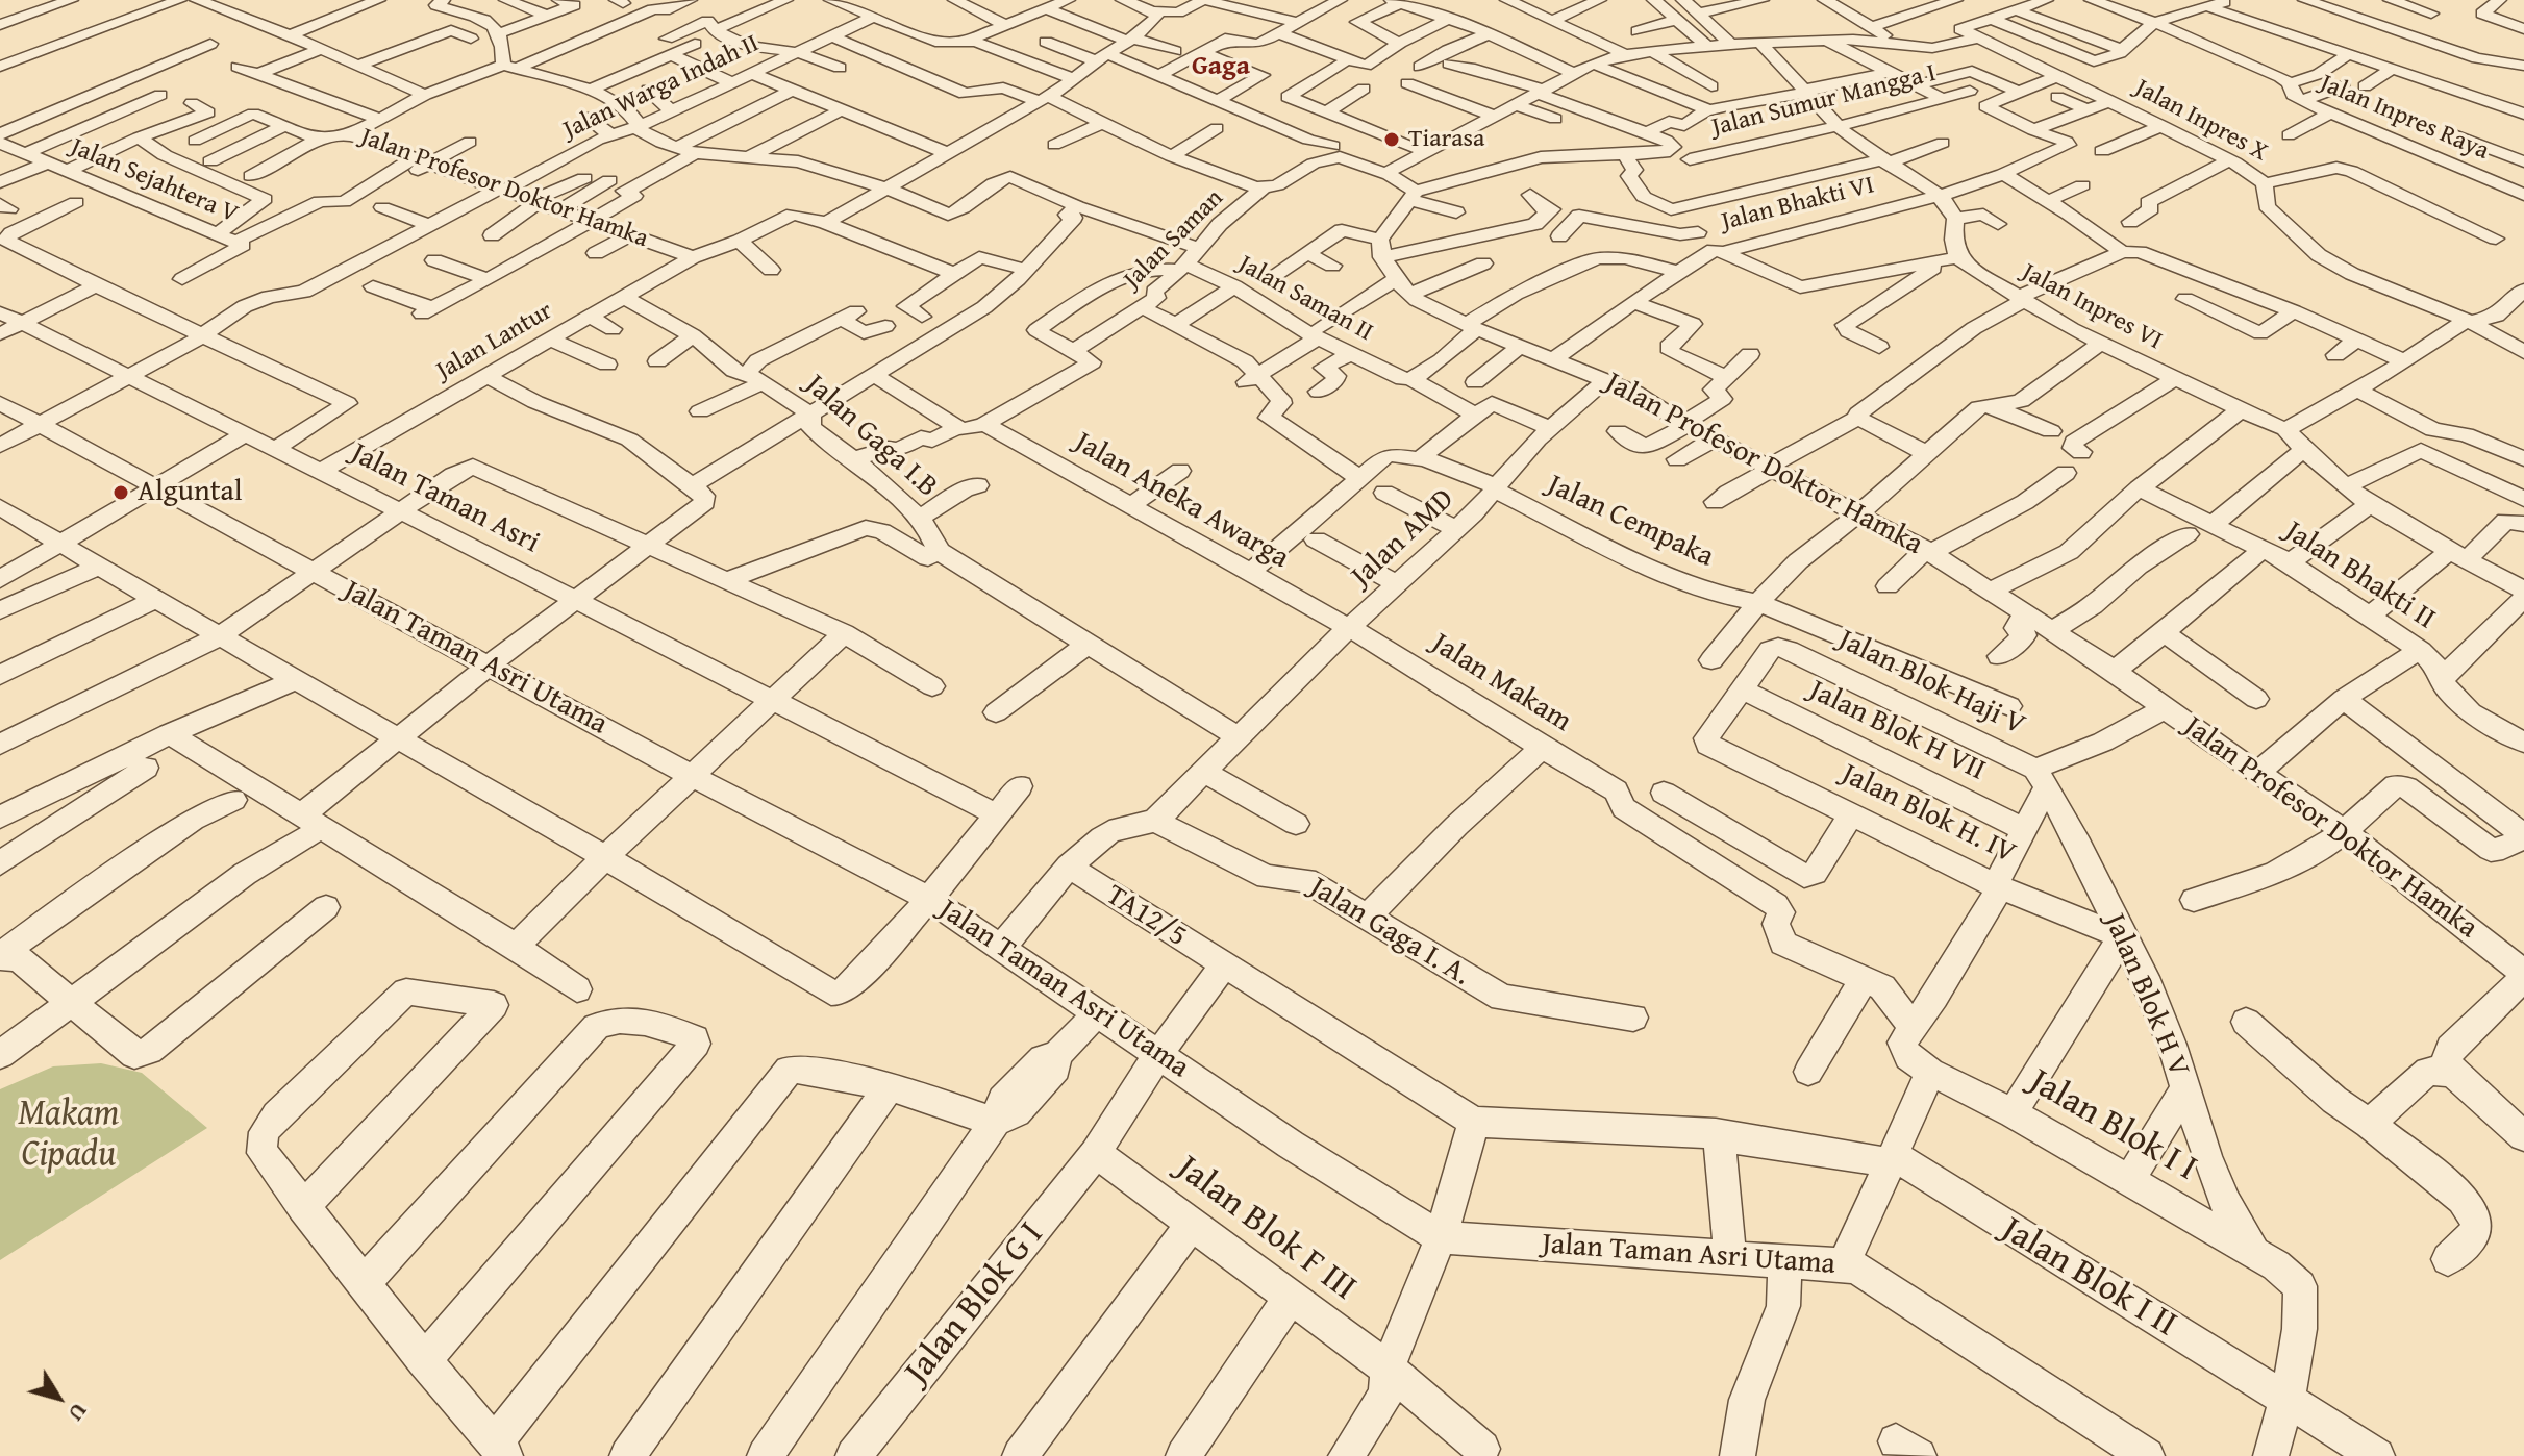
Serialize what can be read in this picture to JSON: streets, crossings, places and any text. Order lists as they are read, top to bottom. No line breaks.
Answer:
{"streets":{"street":["Jalan Warga Indah II","Jalan Sumur Mangga I","Jalan Inpres Raya","Jalan Inpres X","Jalan Sejahtera V","Jalan Profesor Doktor Hamka","Jalan Bhakti VI","Jalan Saman","Jalan Saman II","Jalan Inpres VI","Jalan Lantur","Jalan Gaga I.B","Jalan Taman Asri","Jalan Aneka Awarga","Jalan Cempaka","Jalan AMD","Jalan Bhakti II","Jalan Taman Asri Utama","Jalan Makam","Jalan Blok Haji V","Jalan Blok H VII","Jalan Blok H. IV","TA12/5","Jalan Gaga I. A.","Jalan Blok H V","Jalan Blok I I","Jalan Blok F III","Jalan Blok I II","Jalan Blok G I"]},"crossings":[["Jalan Warga Indah II","Jalan Profesor Doktor Hamka"],["Jalan Warga Indah II","Jalan Taman Asri"],["Jalan Warga Indah II","Jalan Taman Asri Utama"],["Jalan Profesor Doktor Hamka","Jalan Bhakti VI"],["Jalan Profesor Doktor Hamka","Jalan Lantur"],["Jalan Profesor Doktor Hamka","Jalan AMD"],["Jalan Saman","Jalan Saman II"],["Jalan Saman","Jalan Aneka Awarga"],["Jalan Lantur","Jalan Gaga I.B"],["Jalan Lantur","Jalan Taman Asri"],["Jalan Gaga I.B","Jalan AMD"],["Jalan Aneka Awarga","Jalan AMD"],["Jalan Aneka Awarga","Jalan Makam"],["Jalan Cempaka","Jalan AMD"],["Jalan AMD","Jalan Makam"],["Jalan AMD","Jalan Gaga I. A."],["Jalan Taman Asri Utama","Jalan Blok G I"],["Jalan Blok Haji V","Jalan Blok H VII"],["Jalan Blok Haji V","Jalan Blok H. IV"],["Jalan Blok Haji V","Jalan Blok H V"],["Jalan Blok H VII","Jalan Blok H. IV"],["Jalan Blok H. IV","Jalan Blok H V"],["TA12/5","Jalan Blok I II"],["TA12/5","Jalan Blok G I"],["Jalan Blok H V","Jalan Blok I I"],["Jalan Blok I I","Jalan Blok I II"],["Jalan Blok F III","Jalan Blok G I"]],"districts":["Gaga"],"parks":["Makam Cipadu"],"places":["Tiarasa","Alguntal"],"north":"bottom right"}
